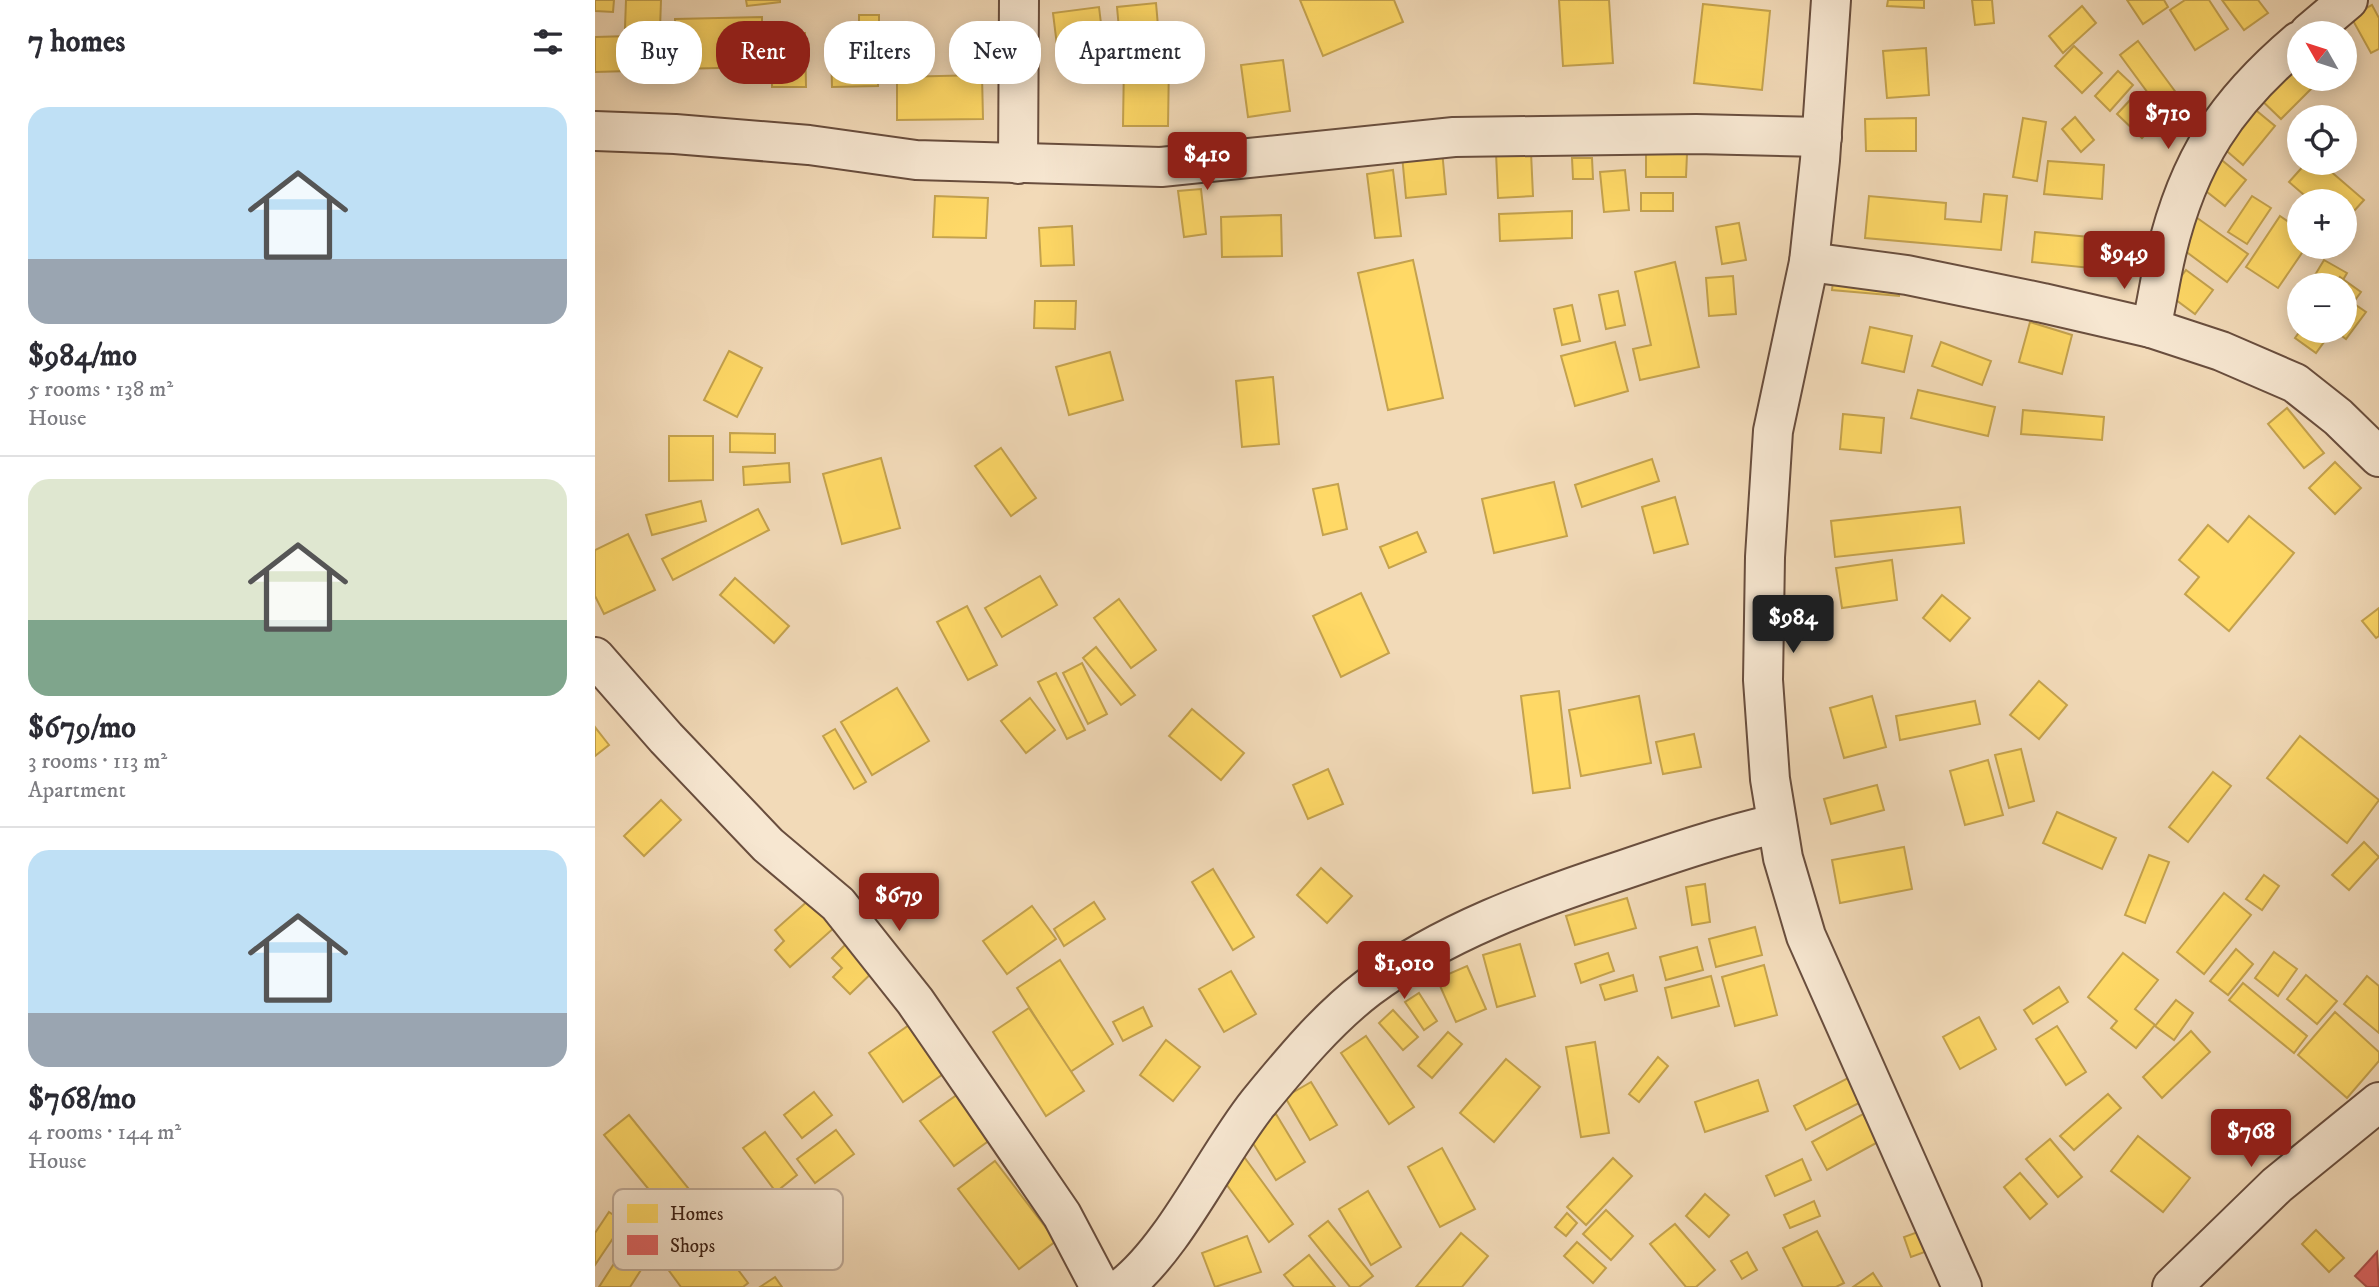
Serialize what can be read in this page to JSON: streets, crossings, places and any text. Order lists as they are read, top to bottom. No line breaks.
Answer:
{"legend":["Homes","Shops"],"north":"top left","page":{"heading":"7 homes","map_buttons":["+","−"],"chip":["Buy","Rent","Filters","New","Apartment"],"list":[{"name":"$984/mo","note":"5 rooms · 138 m² · House"},{"name":"$679/mo","note":"3 rooms · 113 m² · Apartment"},{"name":"$768/mo","note":"4 rooms · 144 m² · House"}],"price":["$710","$410","$949","$984","$679","$1,010","$768"]}}
